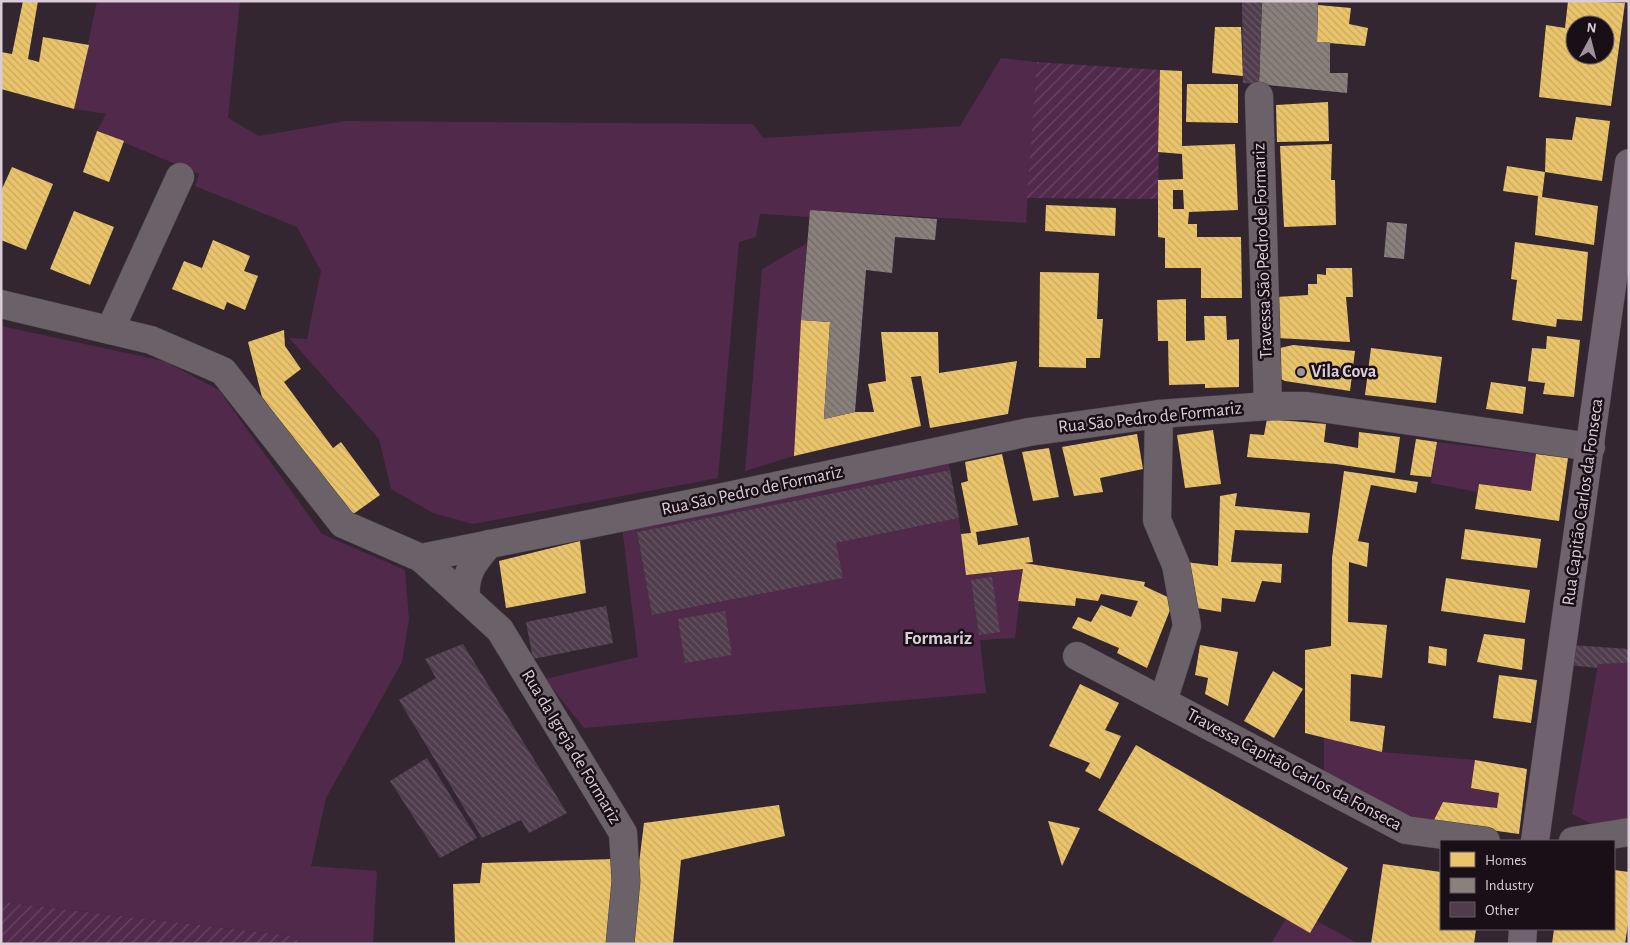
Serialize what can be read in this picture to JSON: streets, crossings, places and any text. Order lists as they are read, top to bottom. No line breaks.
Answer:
{"streets":{"main road":["Rua Capitão Carlos da Fonseca"],"street":["Travessa São Pedro de Formariz","Rua São Pedro de Formariz","Rua da Igreja de Formariz","Travessa Capitão Carlos da Fonseca"]},"crossings":[["Travessa São Pedro de Formariz","Rua São Pedro de Formariz"],["Rua São Pedro de Formariz","Rua Capitão Carlos da Fonseca"],["Rua São Pedro de Formariz","Rua da Igreja de Formariz"]],"districts":["Formariz"],"places":["Vila Cova"],"legend":["Homes","Industry","Other"],"north":"top"}
